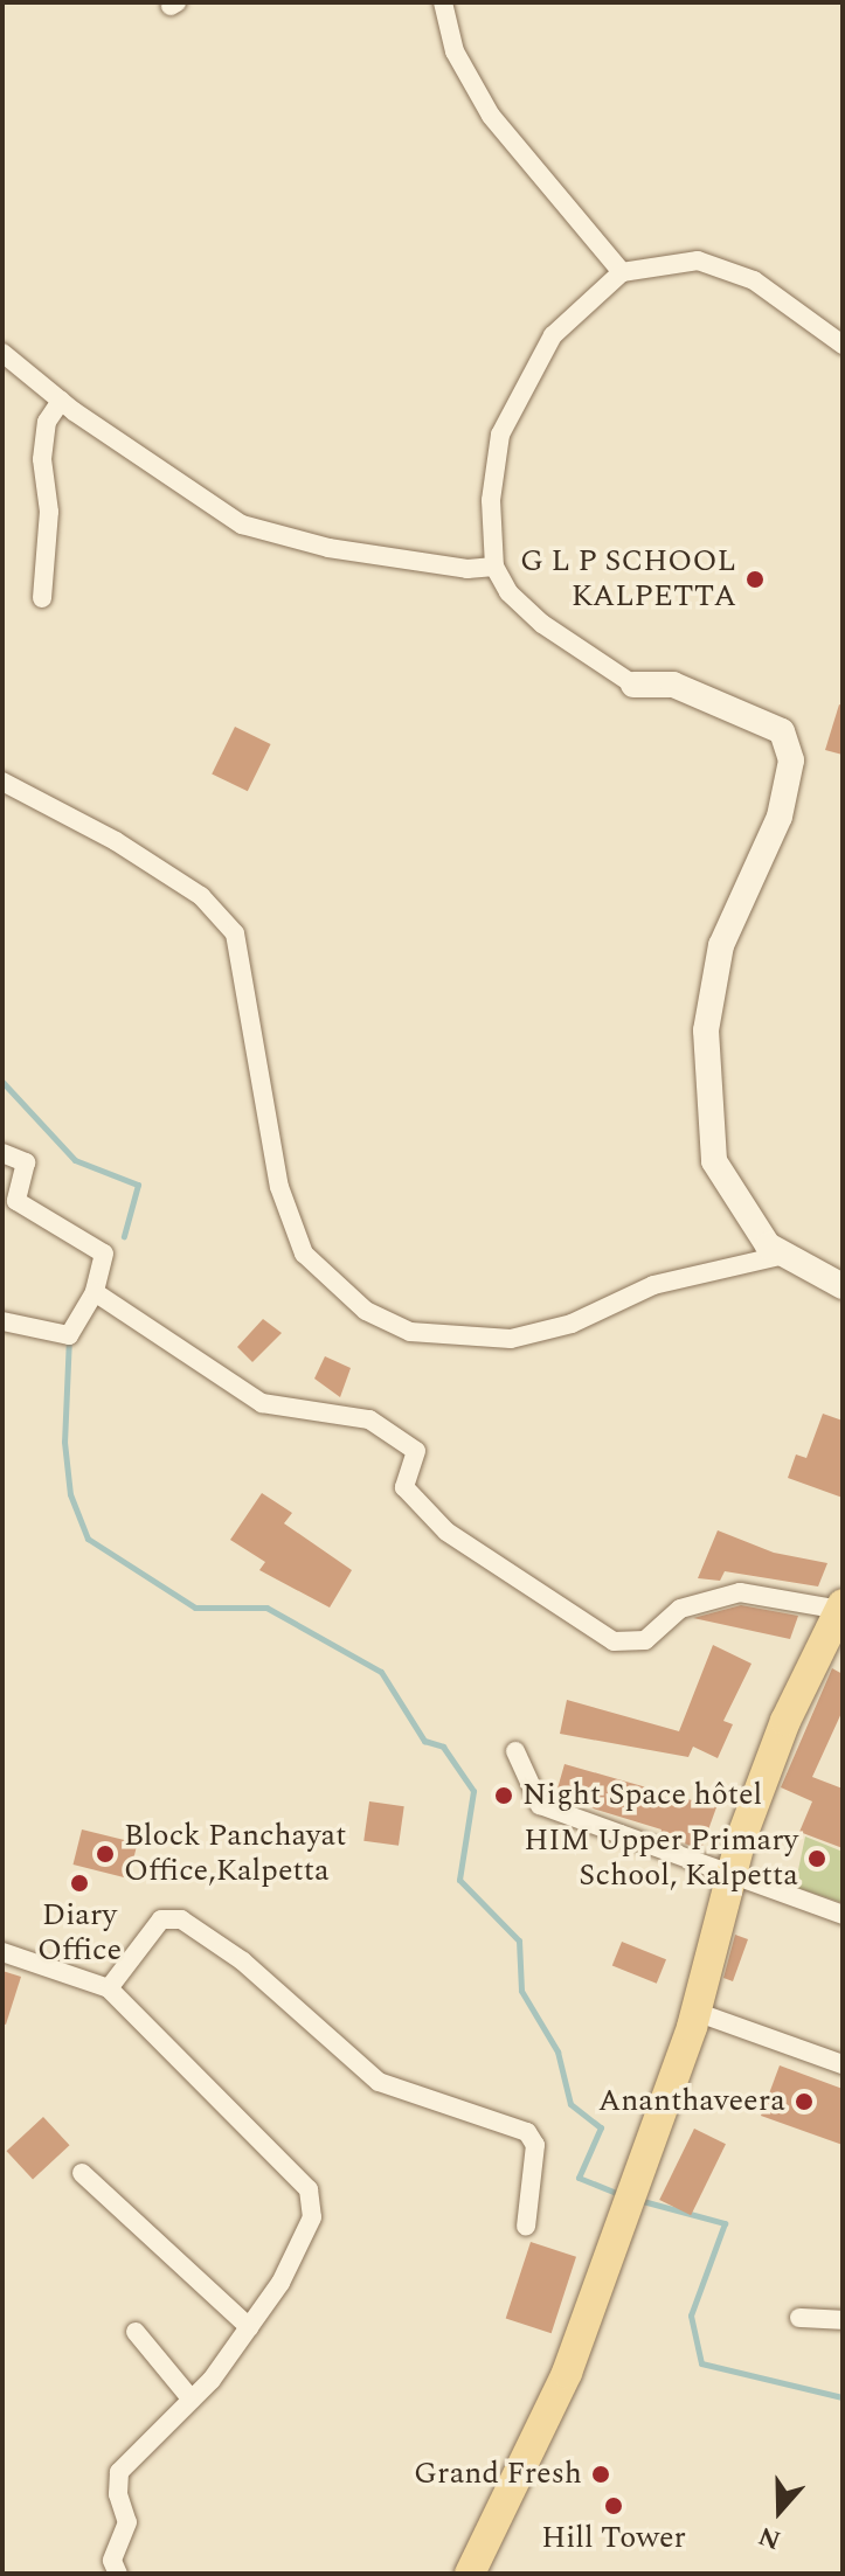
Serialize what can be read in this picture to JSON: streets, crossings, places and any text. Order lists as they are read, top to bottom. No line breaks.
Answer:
{"places":["G L P SCHOOL KALPETTA","Night Space hôtel","Block Panchayat Office,Kalpetta","HIM Upper Primary School, Kalpetta","Diary Office","Ananthaveera","Grand Fresh","Hill Tower"],"north":"bottom"}
